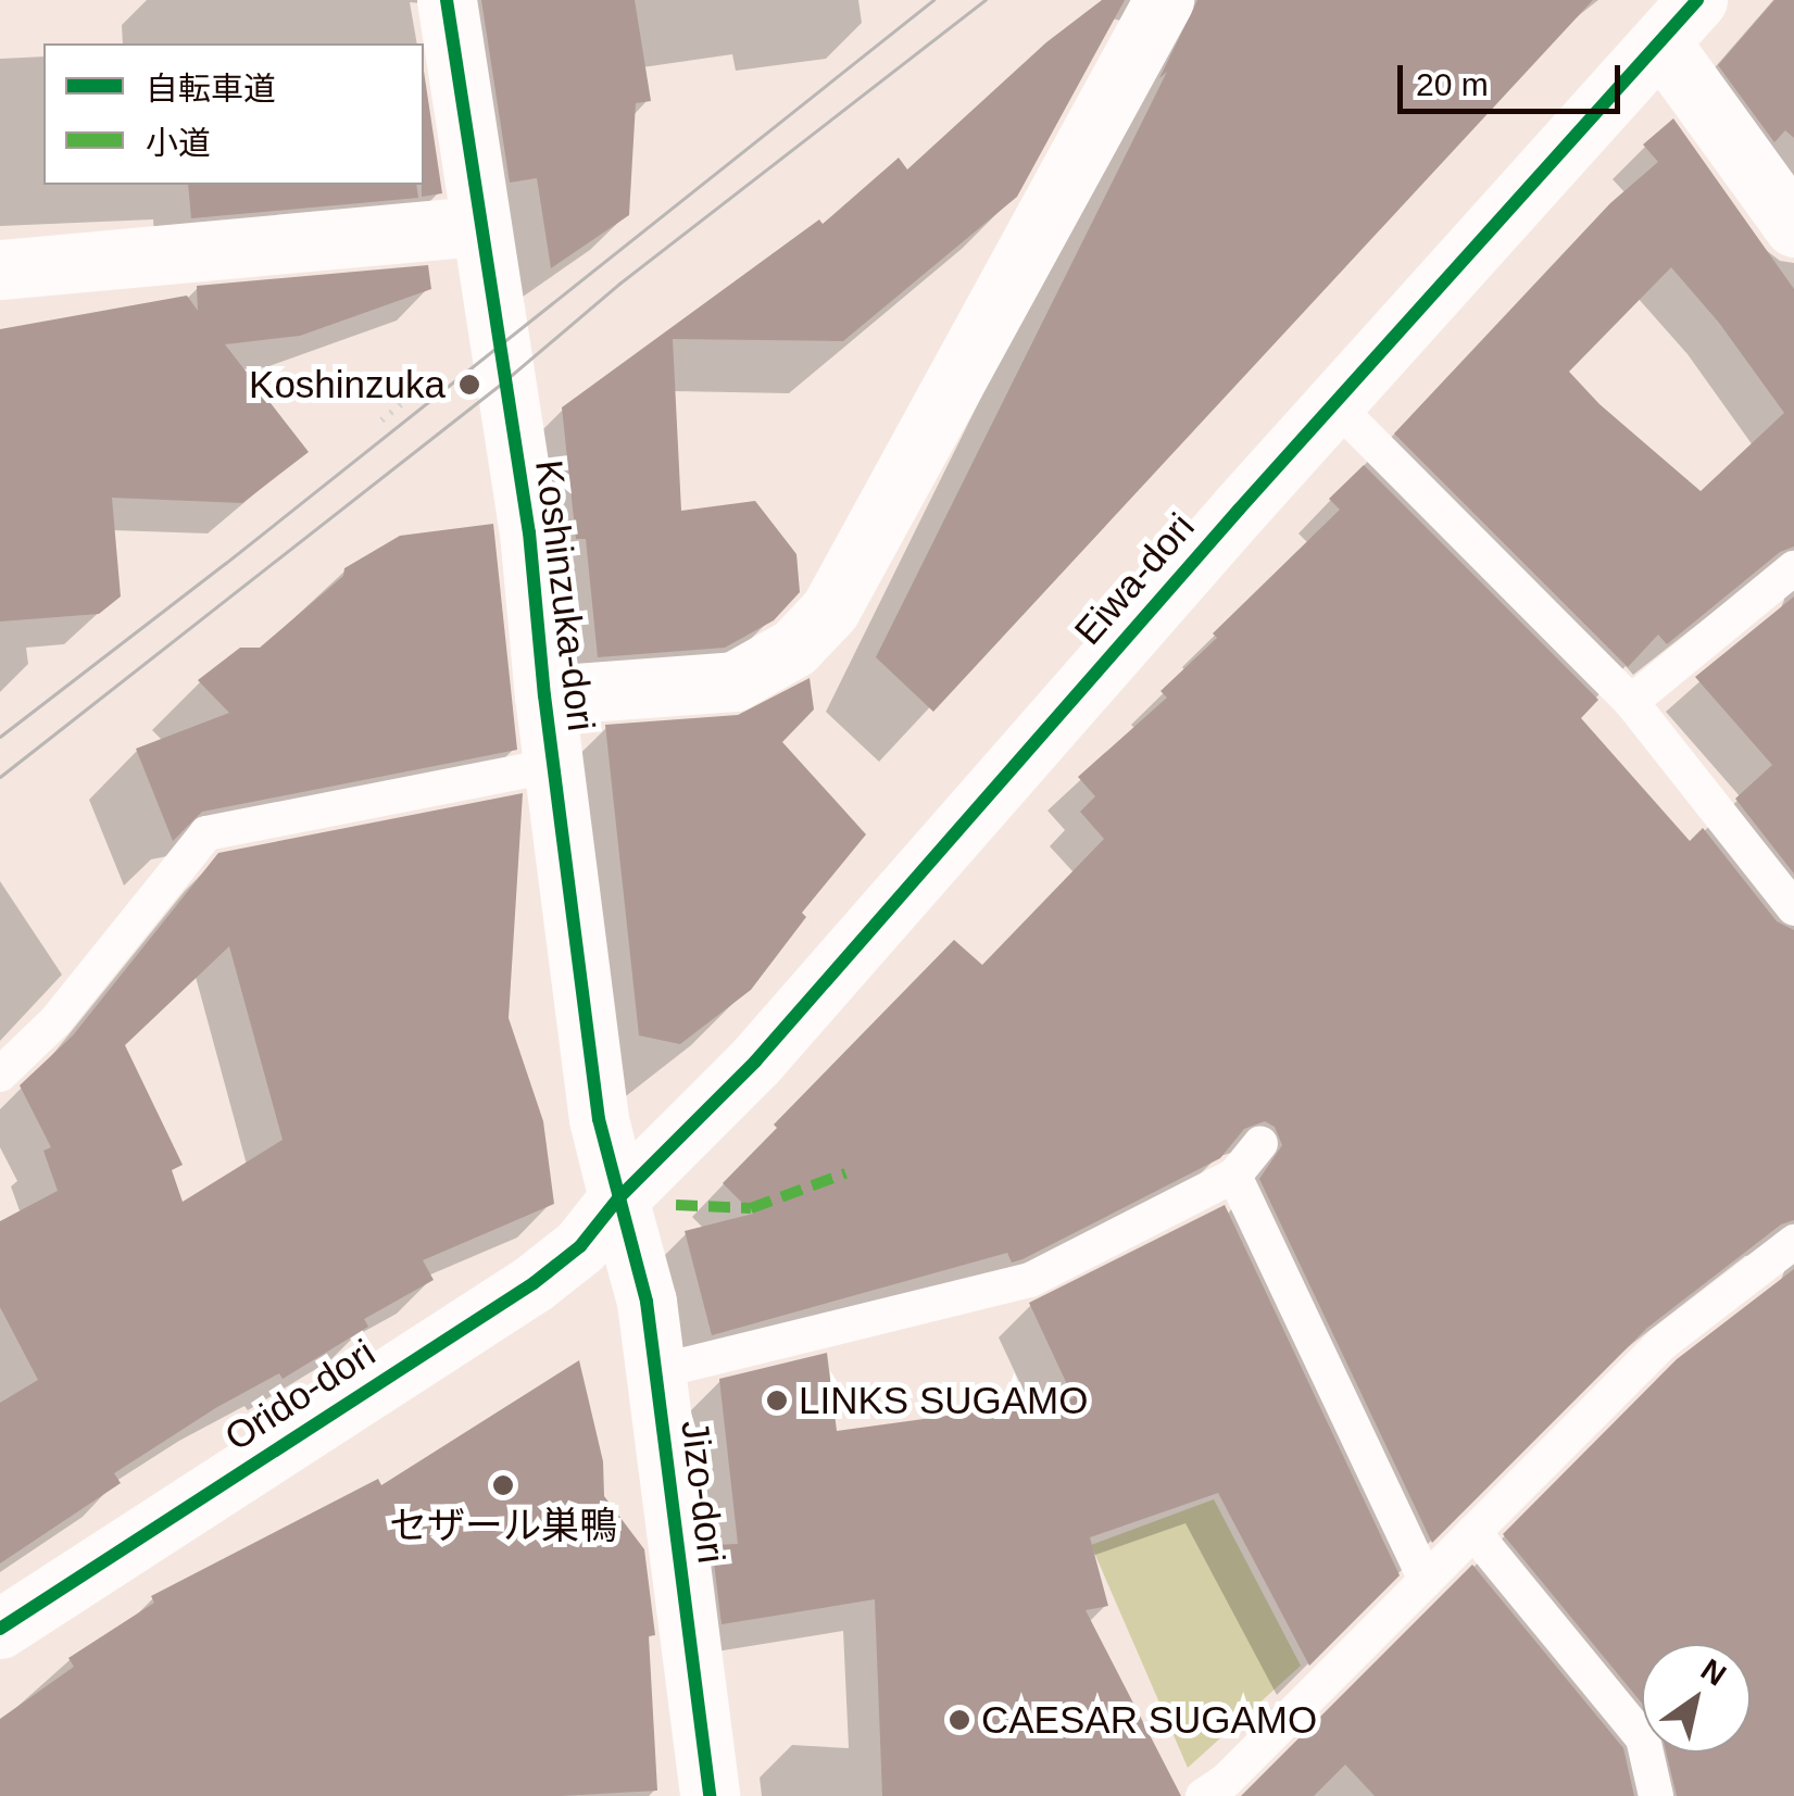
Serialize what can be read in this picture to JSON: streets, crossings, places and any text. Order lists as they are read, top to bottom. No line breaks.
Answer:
{"streets":{"street":["Eiwa-dori","Koshinzuka-dori","Orido-dori","Jizo-dori"]},"crossings":[["Eiwa-dori","Koshinzuka-dori"],["Eiwa-dori","Orido-dori"],["Eiwa-dori","Jizo-dori"],["Koshinzuka-dori","Orido-dori"],["Koshinzuka-dori","Jizo-dori"],["Orido-dori","Jizo-dori"]],"places":["Koshinzuka","LINKS SUGAMO","セザール巣鴨","CAESAR SUGAMO"],"legend":["自転車道","小道"],"scale_bar":"20 m","north":"top right"}
